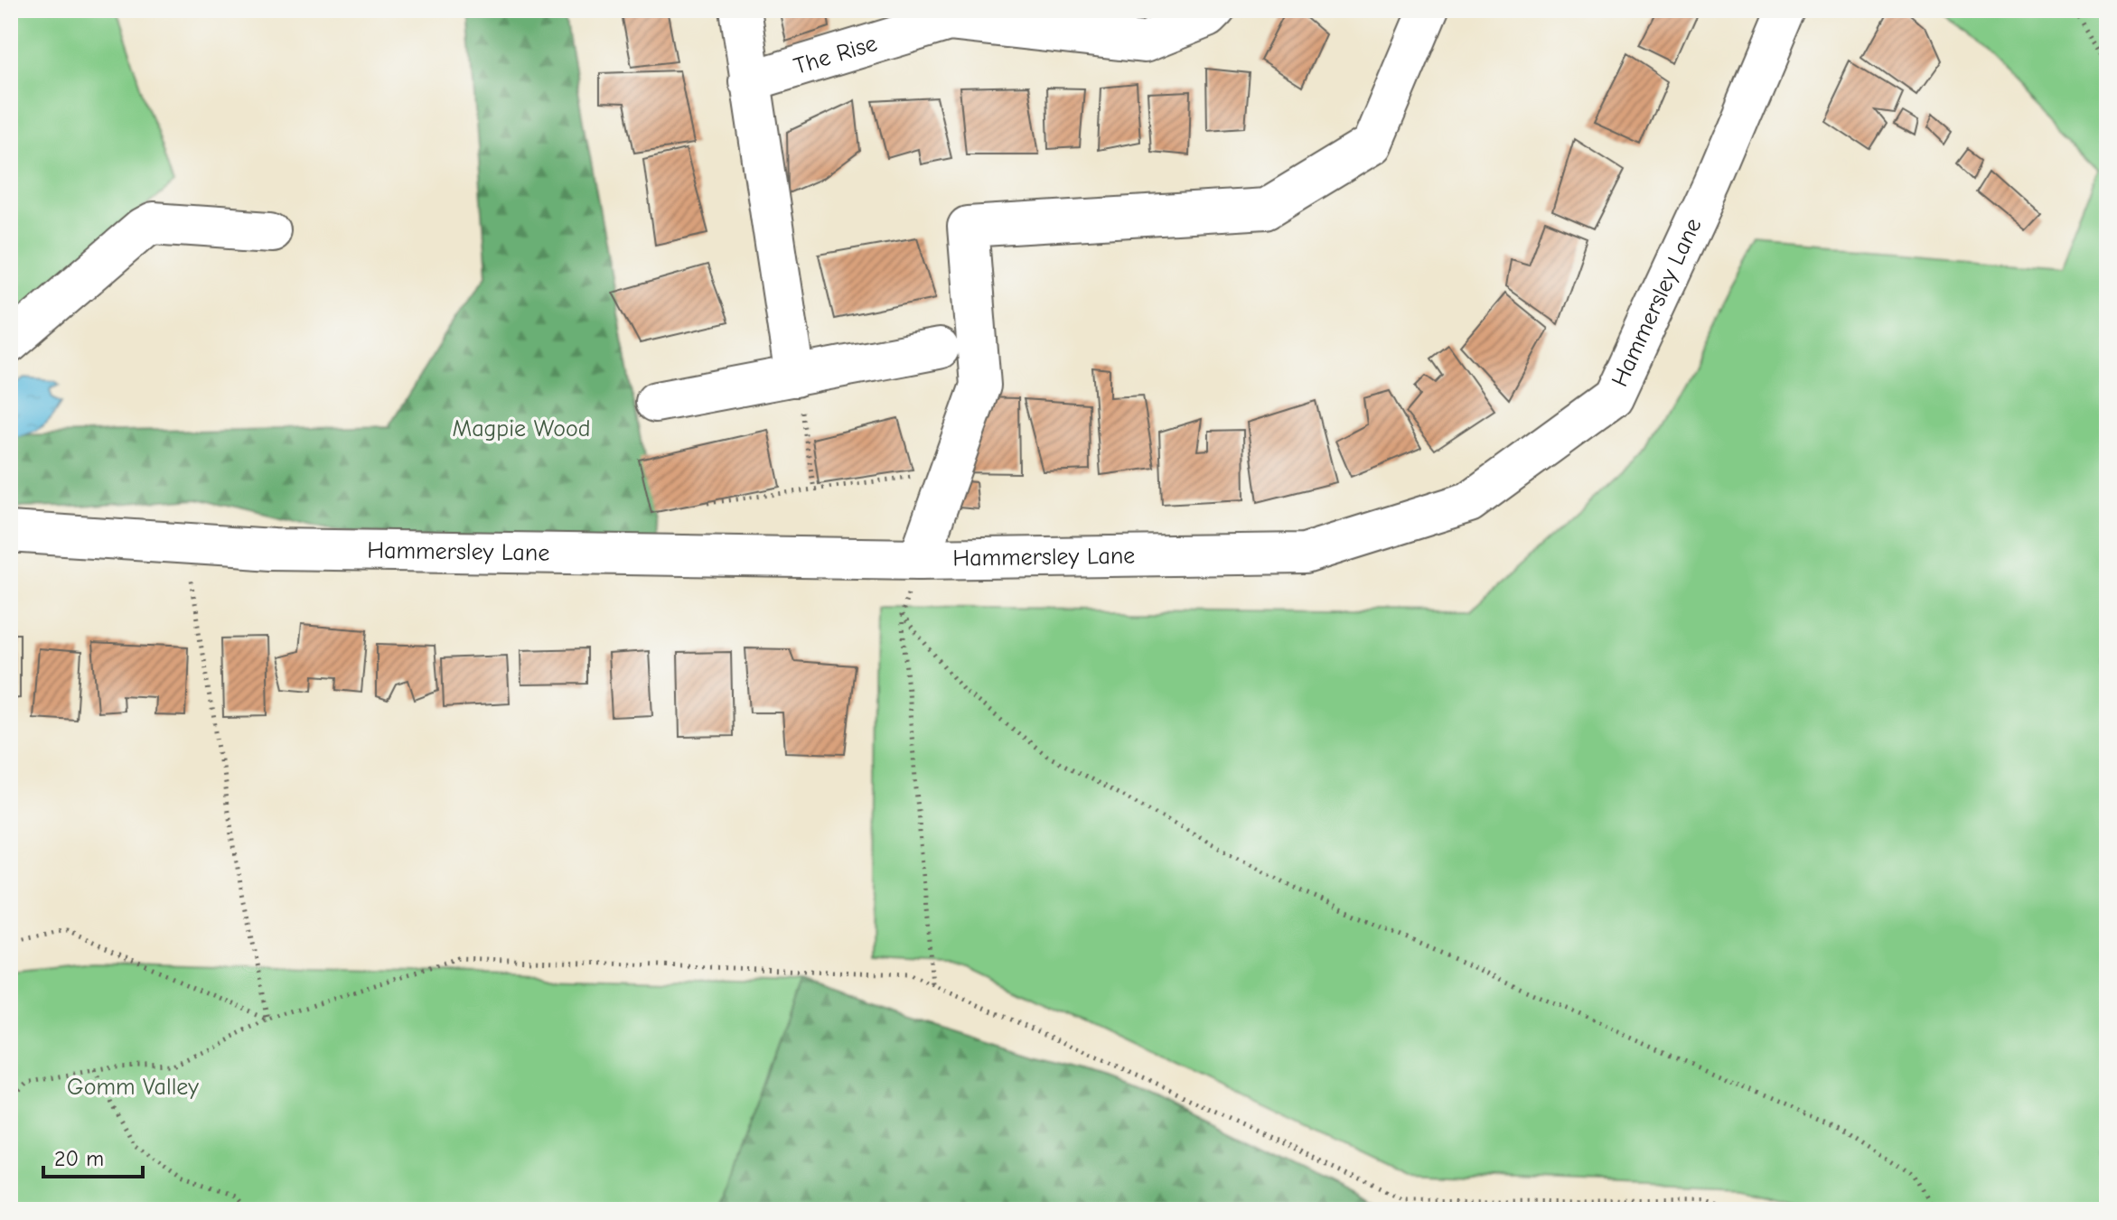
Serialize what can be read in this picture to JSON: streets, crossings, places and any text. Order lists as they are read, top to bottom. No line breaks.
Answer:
{"streets":{"street":["The Rise","Hammersley Lane"]},"parks":["Magpie Wood","Gomm Valley"],"scale_bar":"20 m"}
